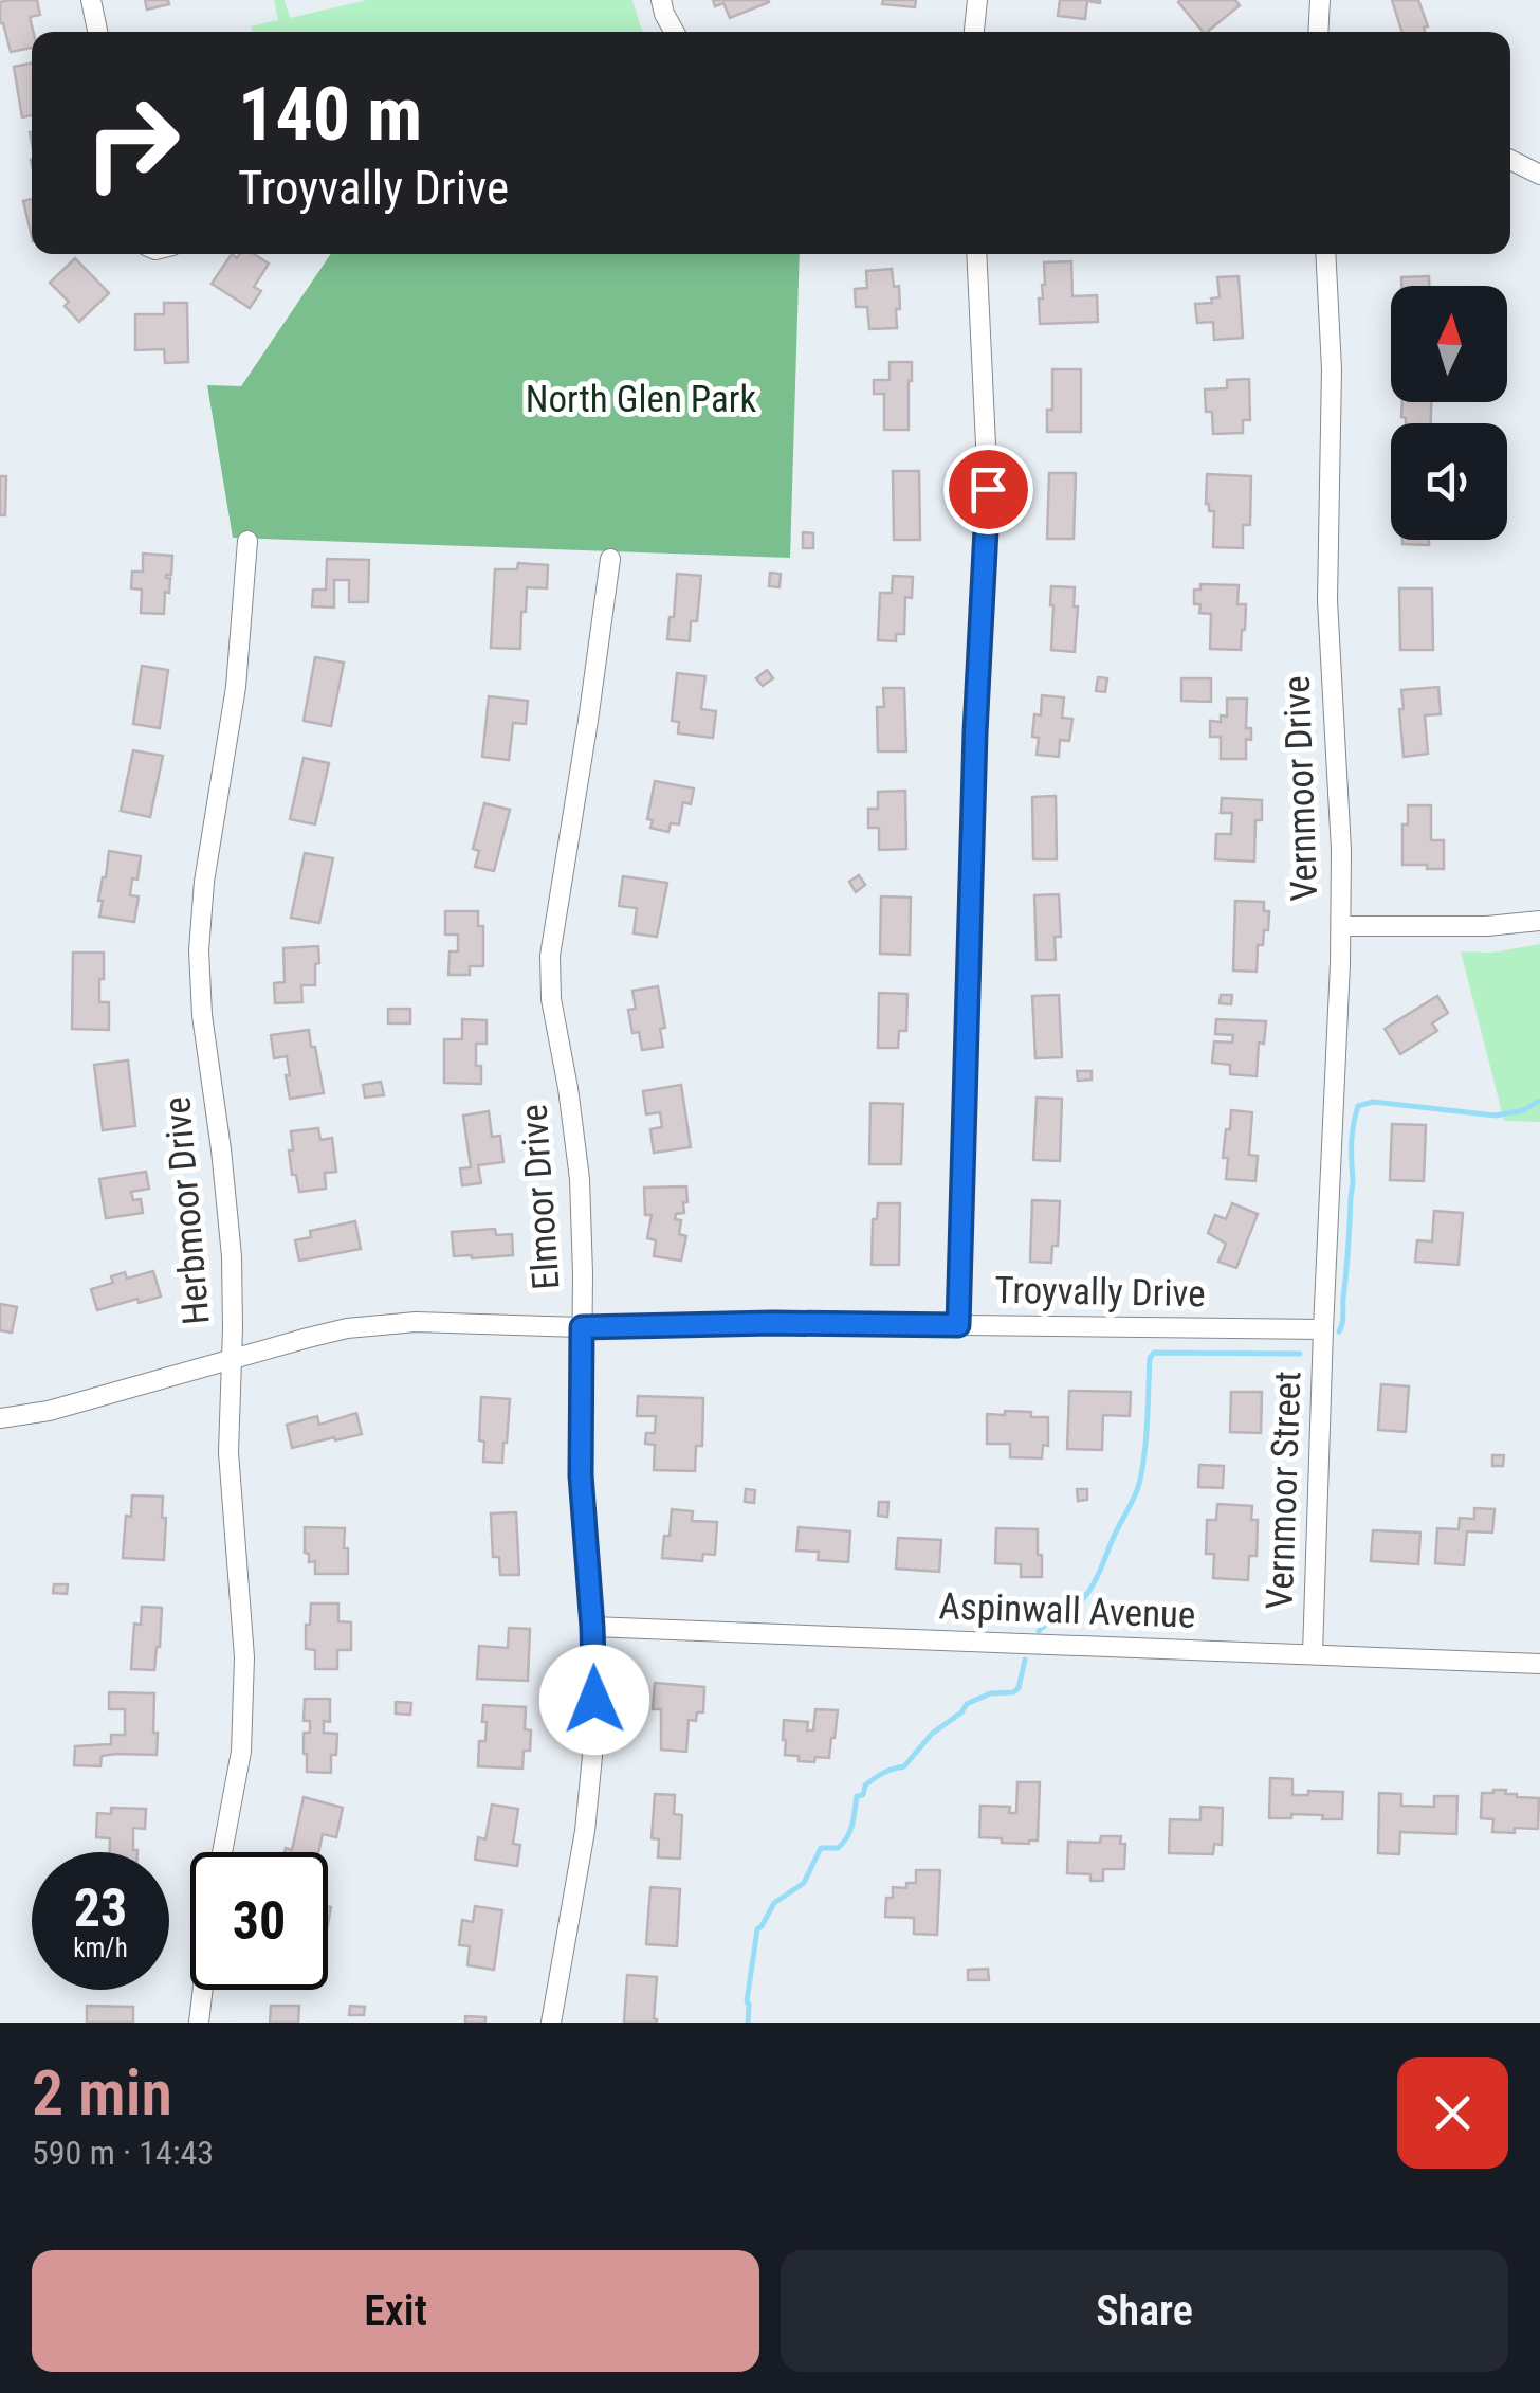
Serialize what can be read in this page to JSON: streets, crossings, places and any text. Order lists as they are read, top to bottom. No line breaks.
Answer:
{"streets":{"street":["Vernmoor Drive","Elmoor Drive","Herbmoor Drive","Troyvally Drive","Vernmoor Street","Aspinwall Avenue"]},"crossings":[["Vernmoor Drive","Troyvally Drive"],["Vernmoor Drive","Vernmoor Street"],["Elmoor Drive","Troyvally Drive"],["Elmoor Drive","Aspinwall Avenue"],["Herbmoor Drive","Troyvally Drive"],["Troyvally Drive","Vernmoor Street"],["Vernmoor Street","Aspinwall Avenue"]],"parks":["North Glen Park"],"north":"top","page":{"turn":["140 m","Troyvally Drive"],"speed":"23 km/h","limit":"30","heading":["2 min","590 m · 14:43"],"buttons":["Exit","Share"]}}
